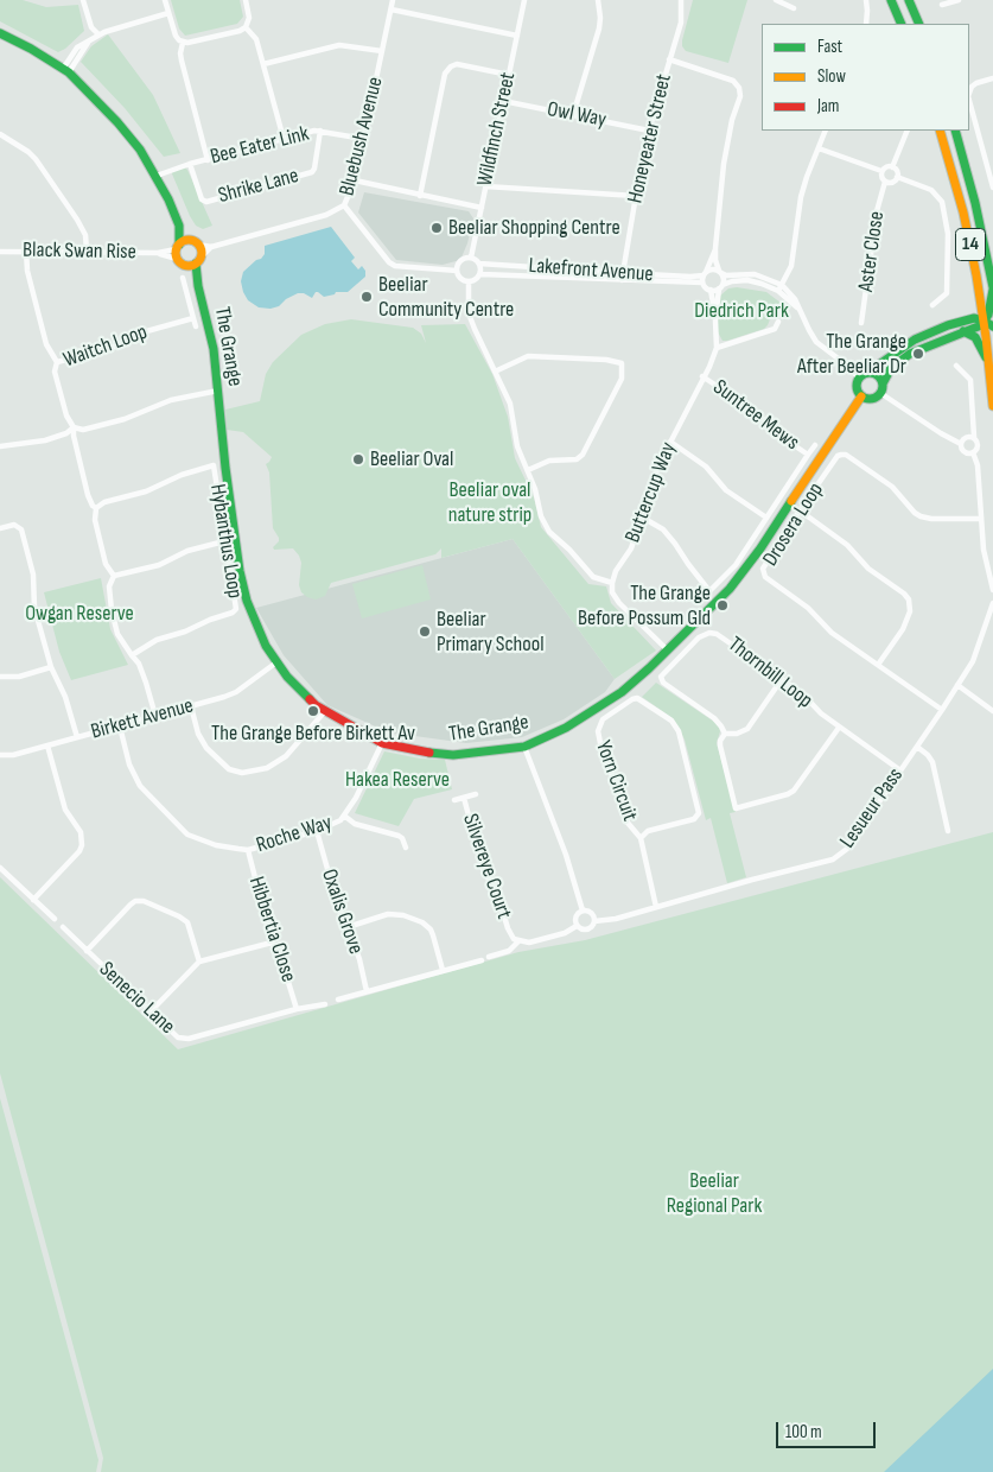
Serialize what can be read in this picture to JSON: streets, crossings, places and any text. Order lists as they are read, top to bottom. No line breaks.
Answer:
{"streets":{"main road":["14","The Grange"],"street":["Owl Way","Wildfinch Street","Bluebush Avenue","Honeyeater Street","Bee Eater Link","Shrike Lane","Black Swan Rise","Aster Close","Lakefront Avenue","Waitch Loop","Suntree Mews","Buttercup Way","Drosera Loop","Hybanthus Loop","Thornbill Loop","Birkett Avenue","Yorn Circuit","Lesueur Pass","Roche Way","Silvereye Court","Oxalis Grove","Hibbertia Close","Senecio Lane"]},"crossings":[["Owl Way","Wildfinch Street"],["Owl Way","Honeyeater Street"],["Wildfinch Street","Lakefront Avenue"],["Bluebush Avenue","Bee Eater Link"],["Bluebush Avenue","Black Swan Rise"],["Bluebush Avenue","The Grange"],["Honeyeater Street","Lakefront Avenue"],["Bee Eater Link","Shrike Lane"],["Black Swan Rise","The Grange"],["Lakefront Avenue","Buttercup Way"],["Waitch Loop","Hybanthus Loop"],["The Grange","Birkett Avenue"],["The Grange","Roche Way"],["Suntree Mews","Buttercup Way"],["Drosera Loop","Lesueur Pass"],["Thornbill Loop","Lesueur Pass"],["Birkett Avenue","Roche Way"],["Yorn Circuit","Lesueur Pass"],["Lesueur Pass","Silvereye Court"],["Roche Way","Oxalis Grove"],["Roche Way","Hibbertia Close"],["Hibbertia Close","Senecio Lane"]],"parks":["Diedrich Park","Beeliar oval nature strip","Owgan Reserve","Hakea Reserve","Beeliar Regional Park"],"places":["Beeliar Shopping Centre","Beeliar Community Centre","The Grange After Beeliar Dr","Beeliar Oval","The Grange Before Possum Gld","Beeliar Primary School","The Grange Before Birkett Av"],"legend":["Fast","Slow","Jam"],"scale_bar":"100 m"}
